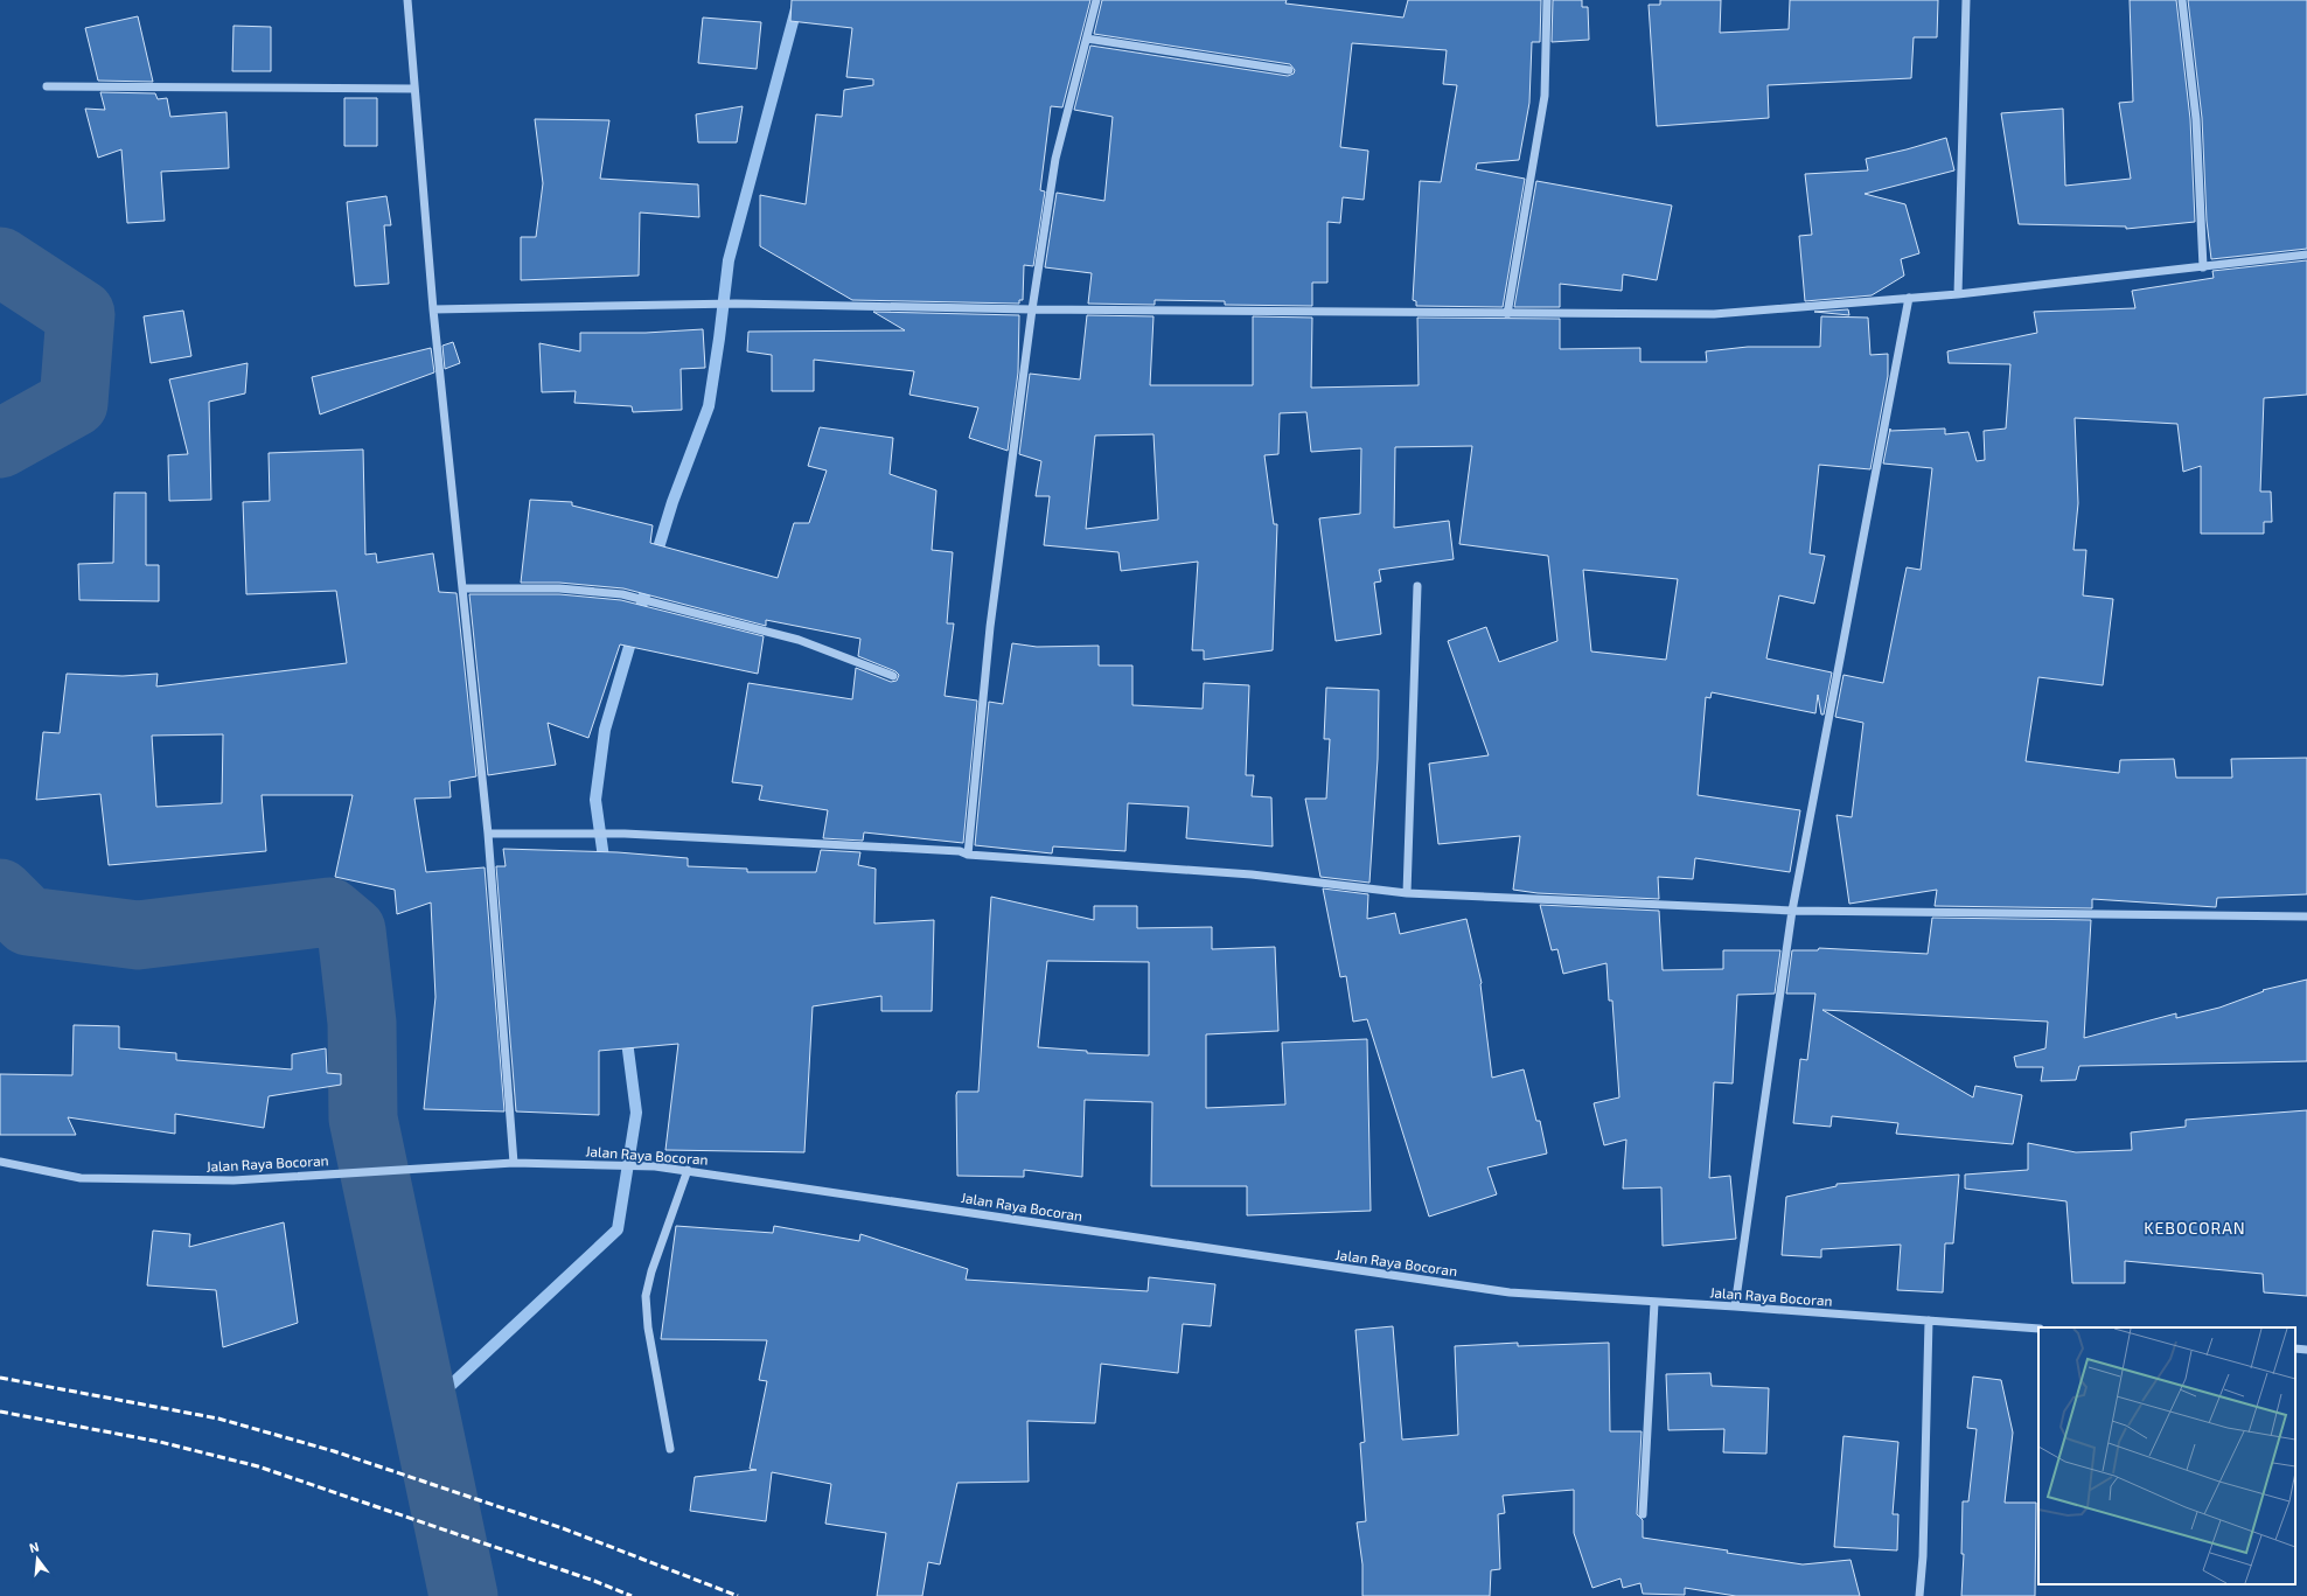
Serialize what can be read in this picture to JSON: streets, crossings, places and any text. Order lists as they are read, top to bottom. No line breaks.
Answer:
{"streets":{"street":["Jalan Raya Bocoran"]},"districts":["KEBOCORAN"],"north":"top"}
